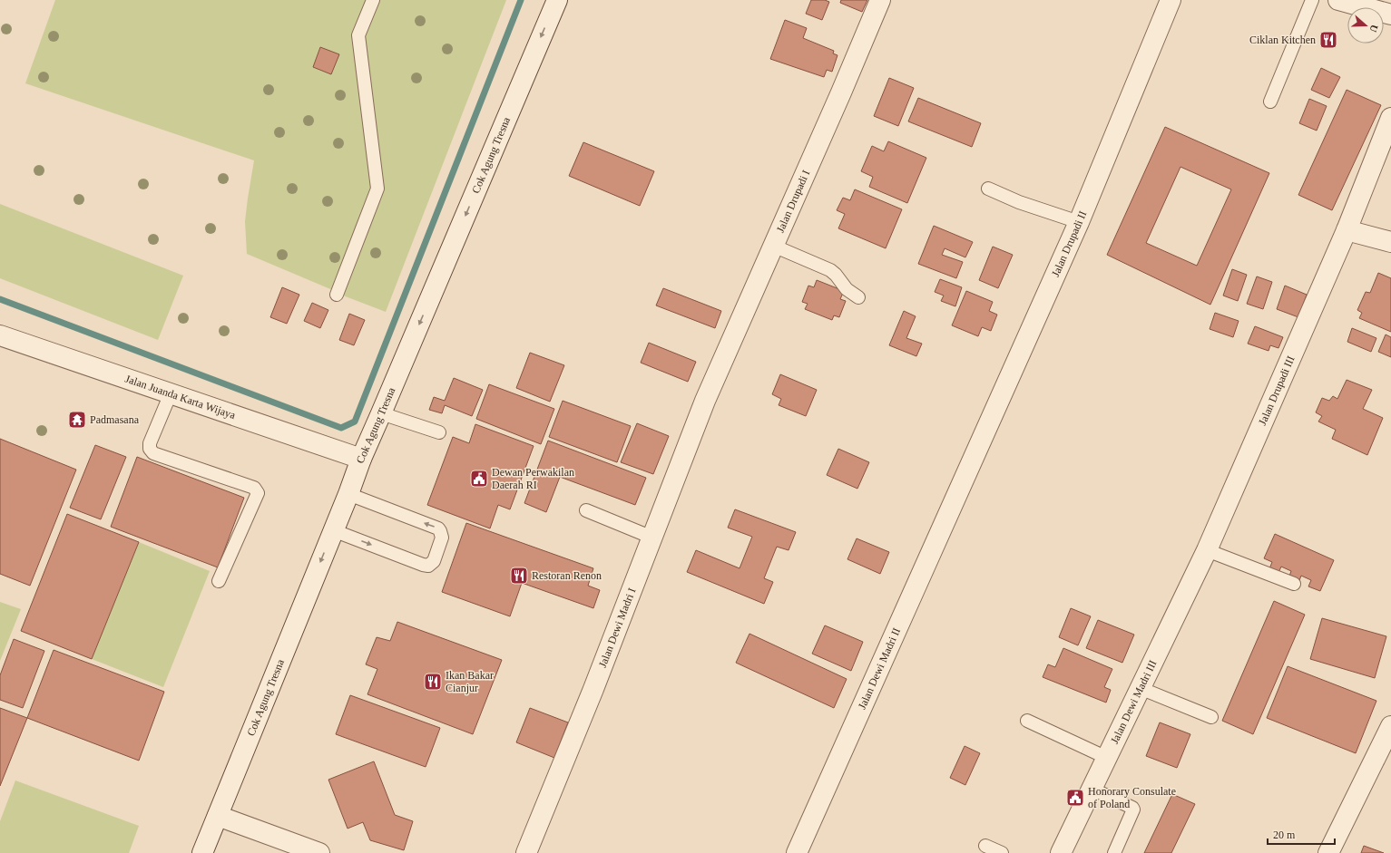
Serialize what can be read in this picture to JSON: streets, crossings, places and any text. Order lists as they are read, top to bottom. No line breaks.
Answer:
{"streets":{"street":["Cok Agung Tresna","Jalan Drupadi I","Jalan Drupadi II","Jalan Drupadi III","Jalan Juanda Karta Wijaya","Jalan Dewi Madri I","Jalan Dewi Madri II","Jalan Dewi Madri III"]},"crossings":[["Cok Agung Tresna","Jalan Juanda Karta Wijaya"],["Jalan Drupadi I","Jalan Dewi Madri I"],["Jalan Drupadi II","Jalan Dewi Madri II"],["Jalan Drupadi III","Jalan Dewi Madri III"]],"one_way":["Cok Agung Tresna"],"places":{"restaurant":["Ciklan Kitchen","Restoran Renon","Ikan Bakar Cianjur"],"temple":["Padmasana"],"public building":["Dewan Perwakilan Daerah RI","Honorary Consulate of Poland"]},"scale_bar":"20 m","north":"right"}
